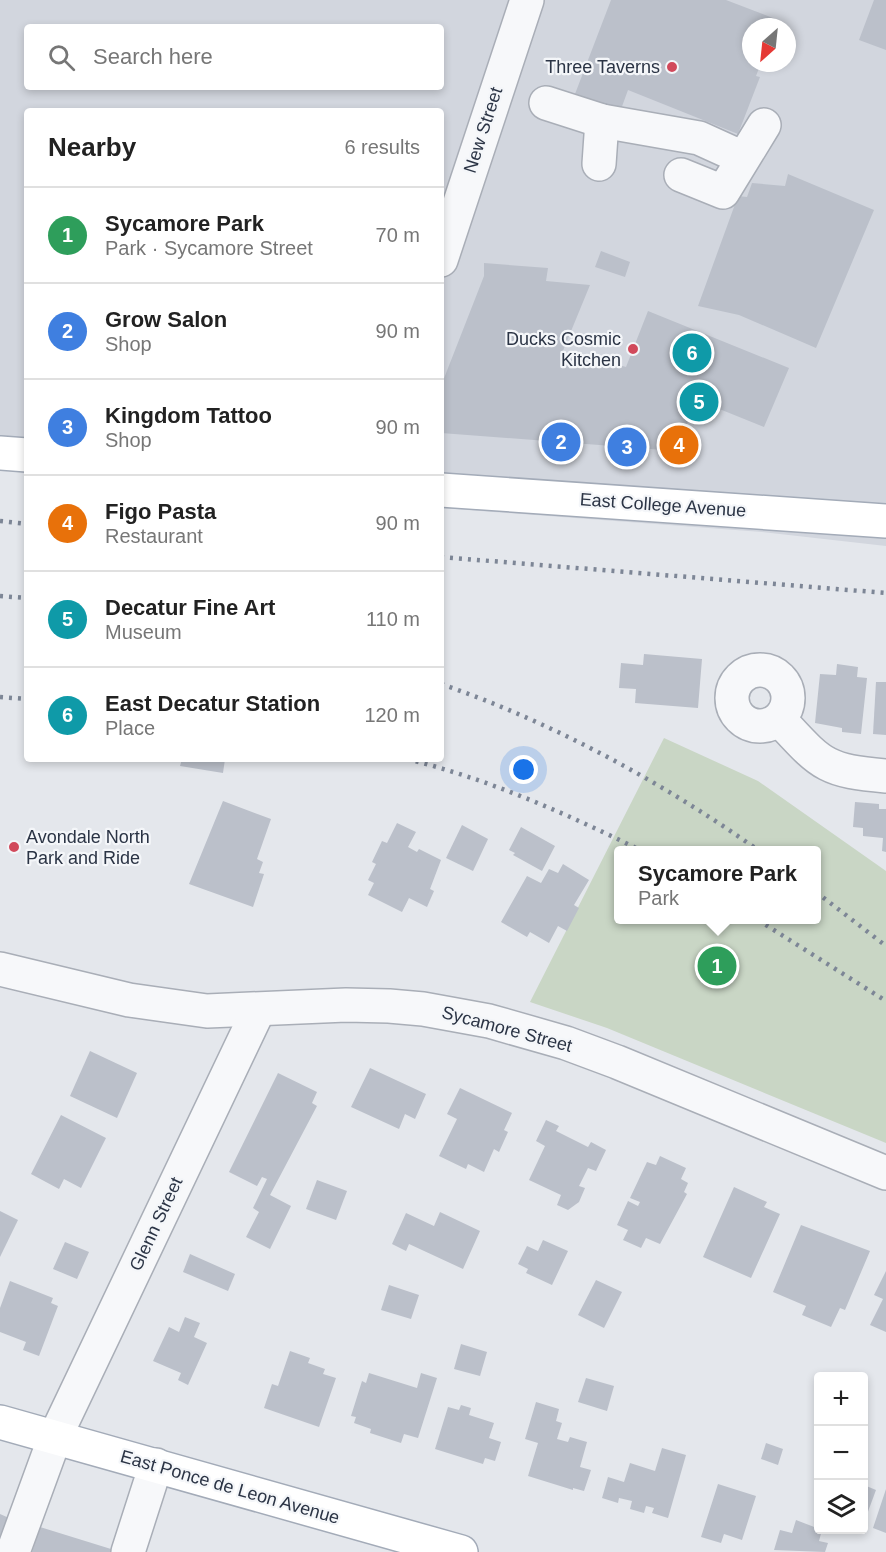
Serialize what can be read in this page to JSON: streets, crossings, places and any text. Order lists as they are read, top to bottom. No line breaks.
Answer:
{"streets":{"main road":["East College Avenue","East Ponce de Leon Avenue"],"street":["New Street","Sycamore Street","Glenn Street"]},"crossings":[["Sycamore Street","Glenn Street"],["Glenn Street","East Ponce de Leon Avenue"]],"places":["Three Taverns","Ducks Cosmic Kitchen","Avondale North Park and Ride"],"north":"bottom left","page":{"search":"Search here","heading":["Nearby","6 results"],"list":[{"mark":"1","name":"Sycamore Park","note":"Park · Sycamore Street","value":"70 m"},{"mark":"2","name":"Grow Salon","note":"Shop","value":"90 m"},{"mark":"3","name":"Kingdom Tattoo","note":"Shop","value":"90 m"},{"mark":"4","name":"Figo Pasta","note":"Restaurant","value":"90 m"},{"mark":"5","name":"Decatur Fine Art","note":"Museum","value":"110 m"},{"mark":"6","name":"East Decatur Station","note":"Place","value":"120 m"}],"pins":["6","5","2","4","3","1"],"popup":["Sycamore Park","Park"],"map_buttons":["+","−"]}}
